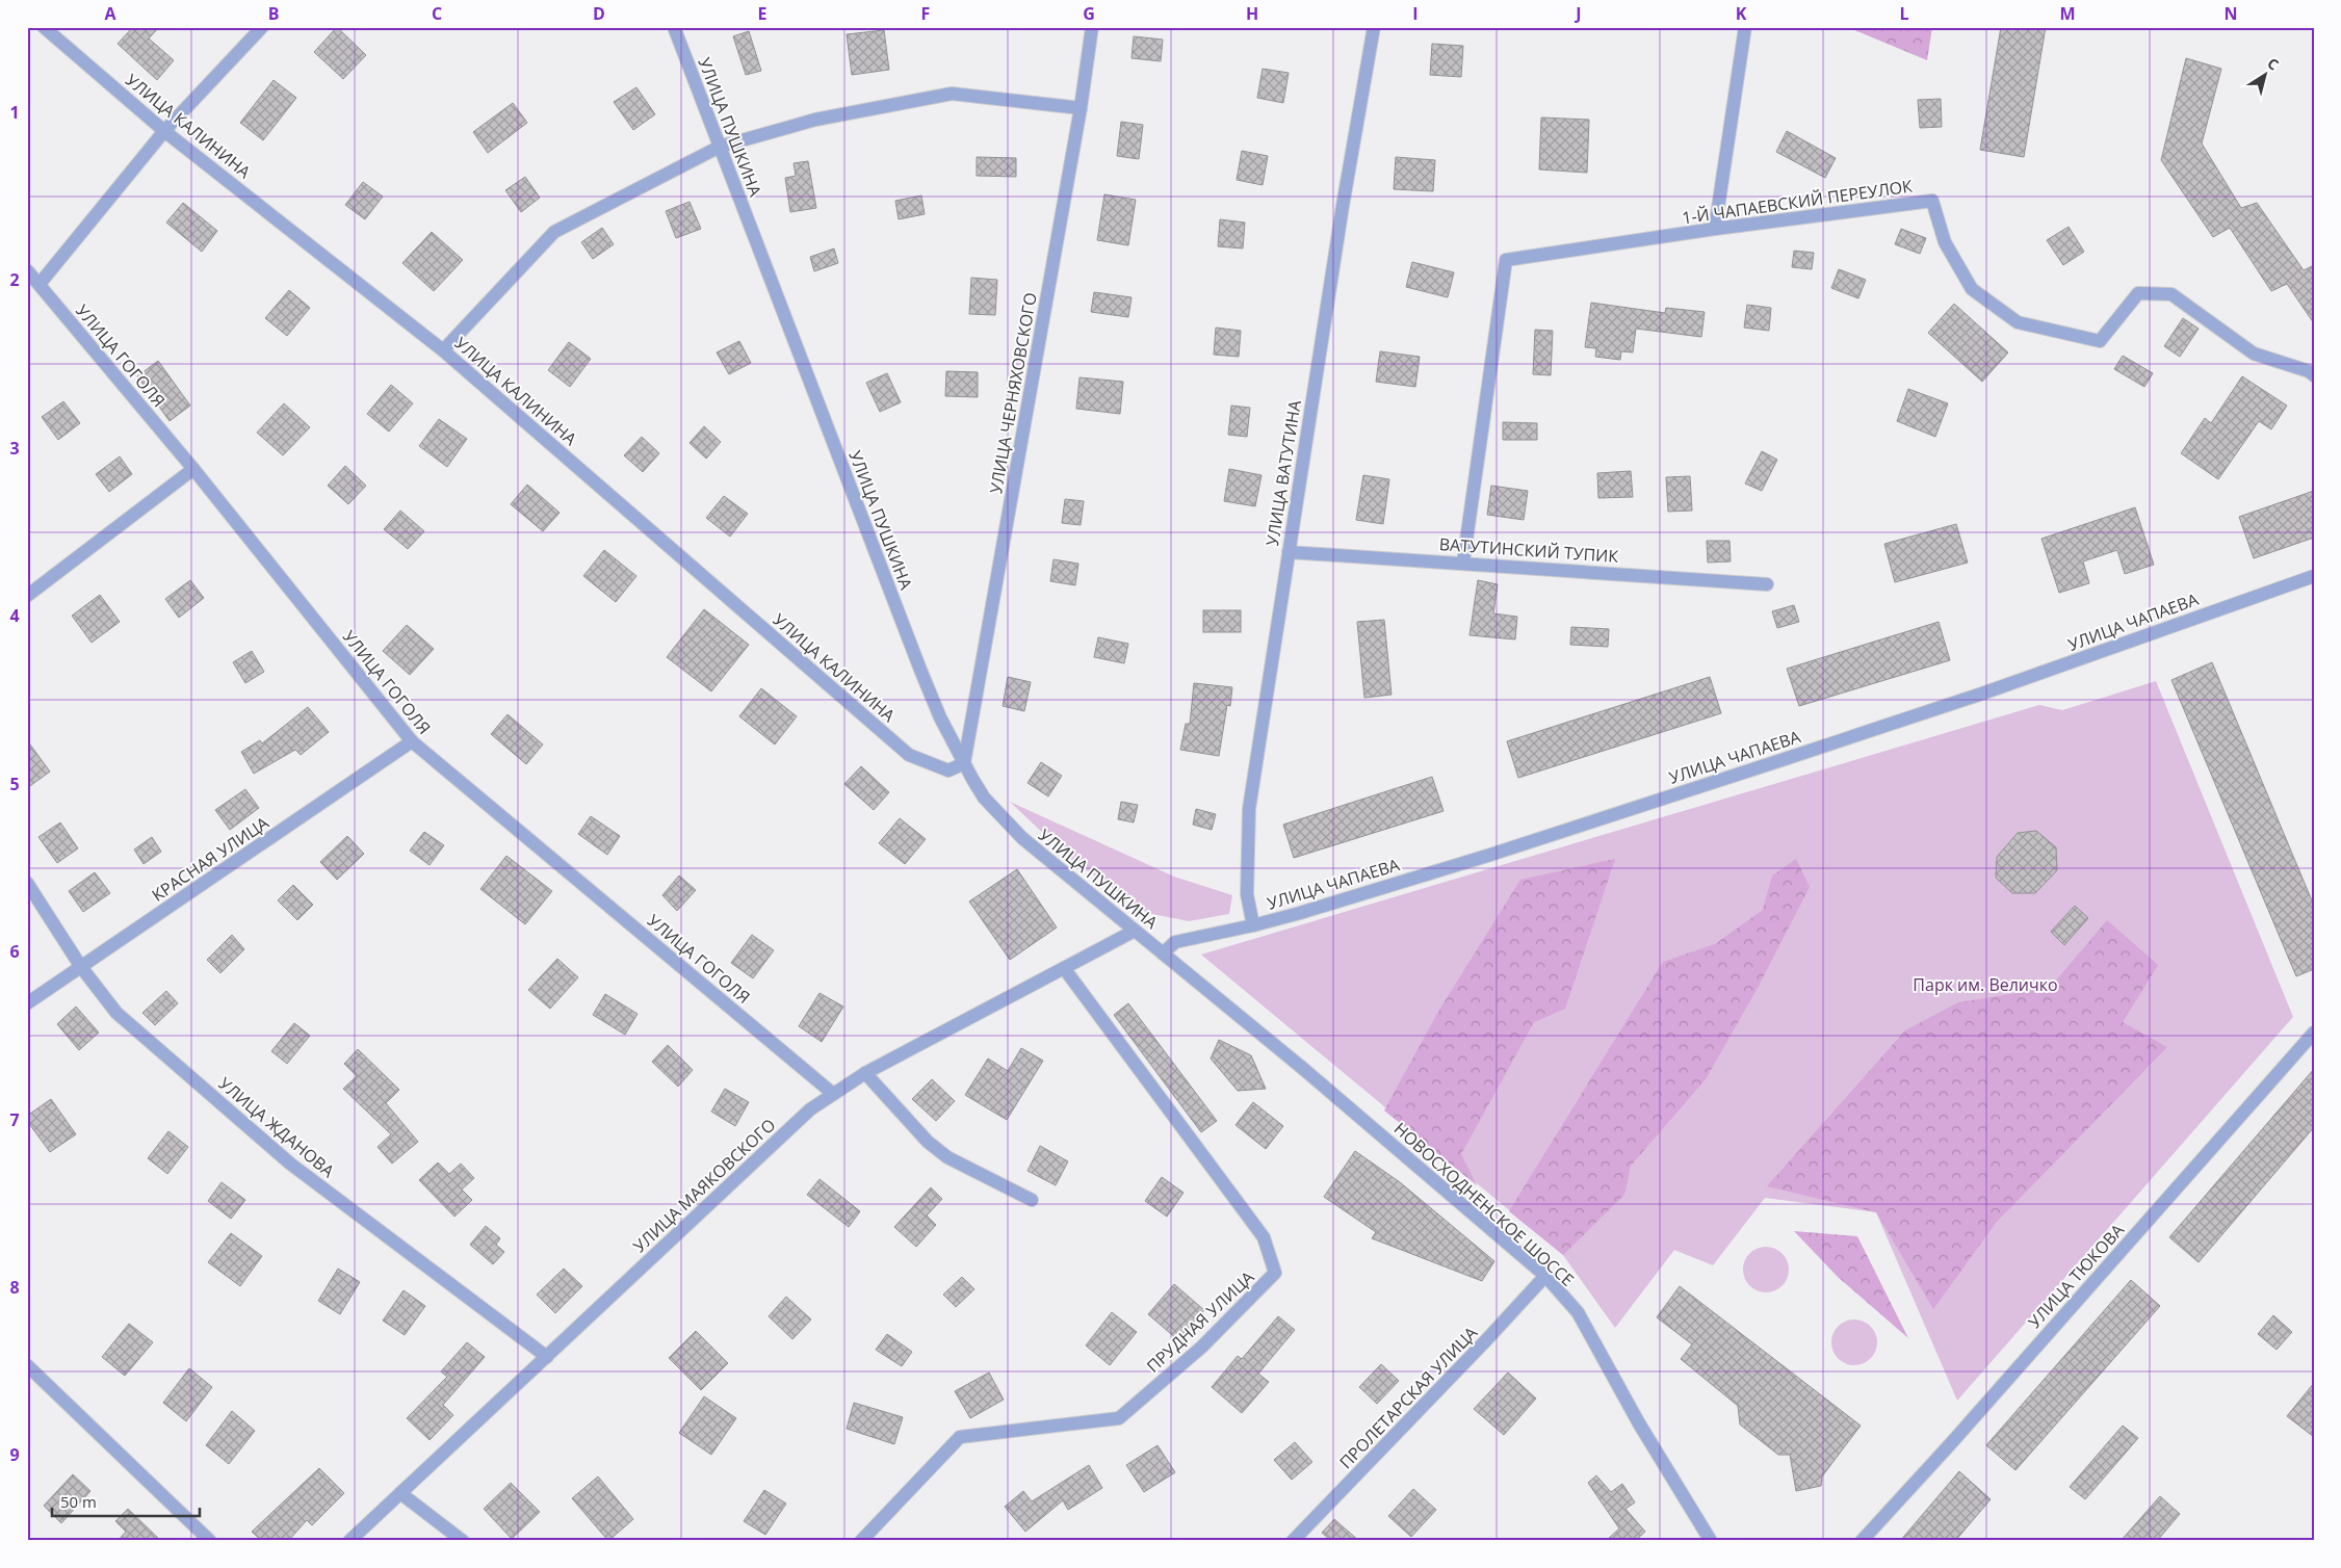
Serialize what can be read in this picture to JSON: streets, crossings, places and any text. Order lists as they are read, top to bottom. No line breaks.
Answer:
{"streets":{"street":["УЛИЦА КАЛИНИНА","УЛИЦА ПУШКИНА","1-Й ЧАПАЕВСКИЙ ПЕРЕУЛОК","УЛИЦА ГОГОЛЯ","УЛИЦА ЧЕРНЯХОВСКОГО","УЛИЦА ВАТУТИНА","ВАТУТИНСКИЙ ТУПИК","УЛИЦА ЧАПАЕВА","КРАСНАЯ УЛИЦА","УЛИЦА ЖДАНОВА","УЛИЦА МАЯКОВСКОГО","НОВОСХОДНЕНСКОЕ ШОССЕ","УЛИЦА ТЮКОВА","ПРУДНАЯ УЛИЦА","ПРОЛЕТАРСКАЯ УЛИЦА"]},"crossings":[["УЛИЦА КАЛИНИНА","УЛИЦА ПУШКИНА"],["УЛИЦА КАЛИНИНА","УЛИЦА ЧЕРНЯХОВСКОГО"],["УЛИЦА ПУШКИНА","УЛИЦА ЧЕРНЯХОВСКОГО"],["УЛИЦА ПУШКИНА","УЛИЦА ЧАПАЕВА"],["УЛИЦА ПУШКИНА","УЛИЦА МАЯКОВСКОГО"],["УЛИЦА ПУШКИНА","НОВОСХОДНЕНСКОЕ ШОССЕ"],["1-Й ЧАПАЕВСКИЙ ПЕРЕУЛОК","ВАТУТИНСКИЙ ТУПИК"],["УЛИЦА ГОГОЛЯ","КРАСНАЯ УЛИЦА"],["УЛИЦА ГОГОЛЯ","УЛИЦА МАЯКОВСКОГО"],["УЛИЦА ВАТУТИНА","ВАТУТИНСКИЙ ТУПИК"],["УЛИЦА ВАТУТИНА","УЛИЦА ЧАПАЕВА"],["УЛИЦА ЧАПАЕВА","НОВОСХОДНЕНСКОЕ ШОССЕ"],["КРАСНАЯ УЛИЦА","УЛИЦА ЖДАНОВА"],["УЛИЦА ЖДАНОВА","УЛИЦА МАЯКОВСКОГО"],["УЛИЦА МАЯКОВСКОГО","ПРУДНАЯ УЛИЦА"],["НОВОСХОДНЕНСКОЕ ШОССЕ","ПРОЛЕТАРСКАЯ УЛИЦА"]],"parks":["Парк им. Величко"],"scale_bar":"50 m","north":"top right","grid":{"columns":["A","B","C","D","E","F","G","H","I","J","K","L","M","N"],"rows":["1","2","3","4","5","6","7","8","9"]}}
